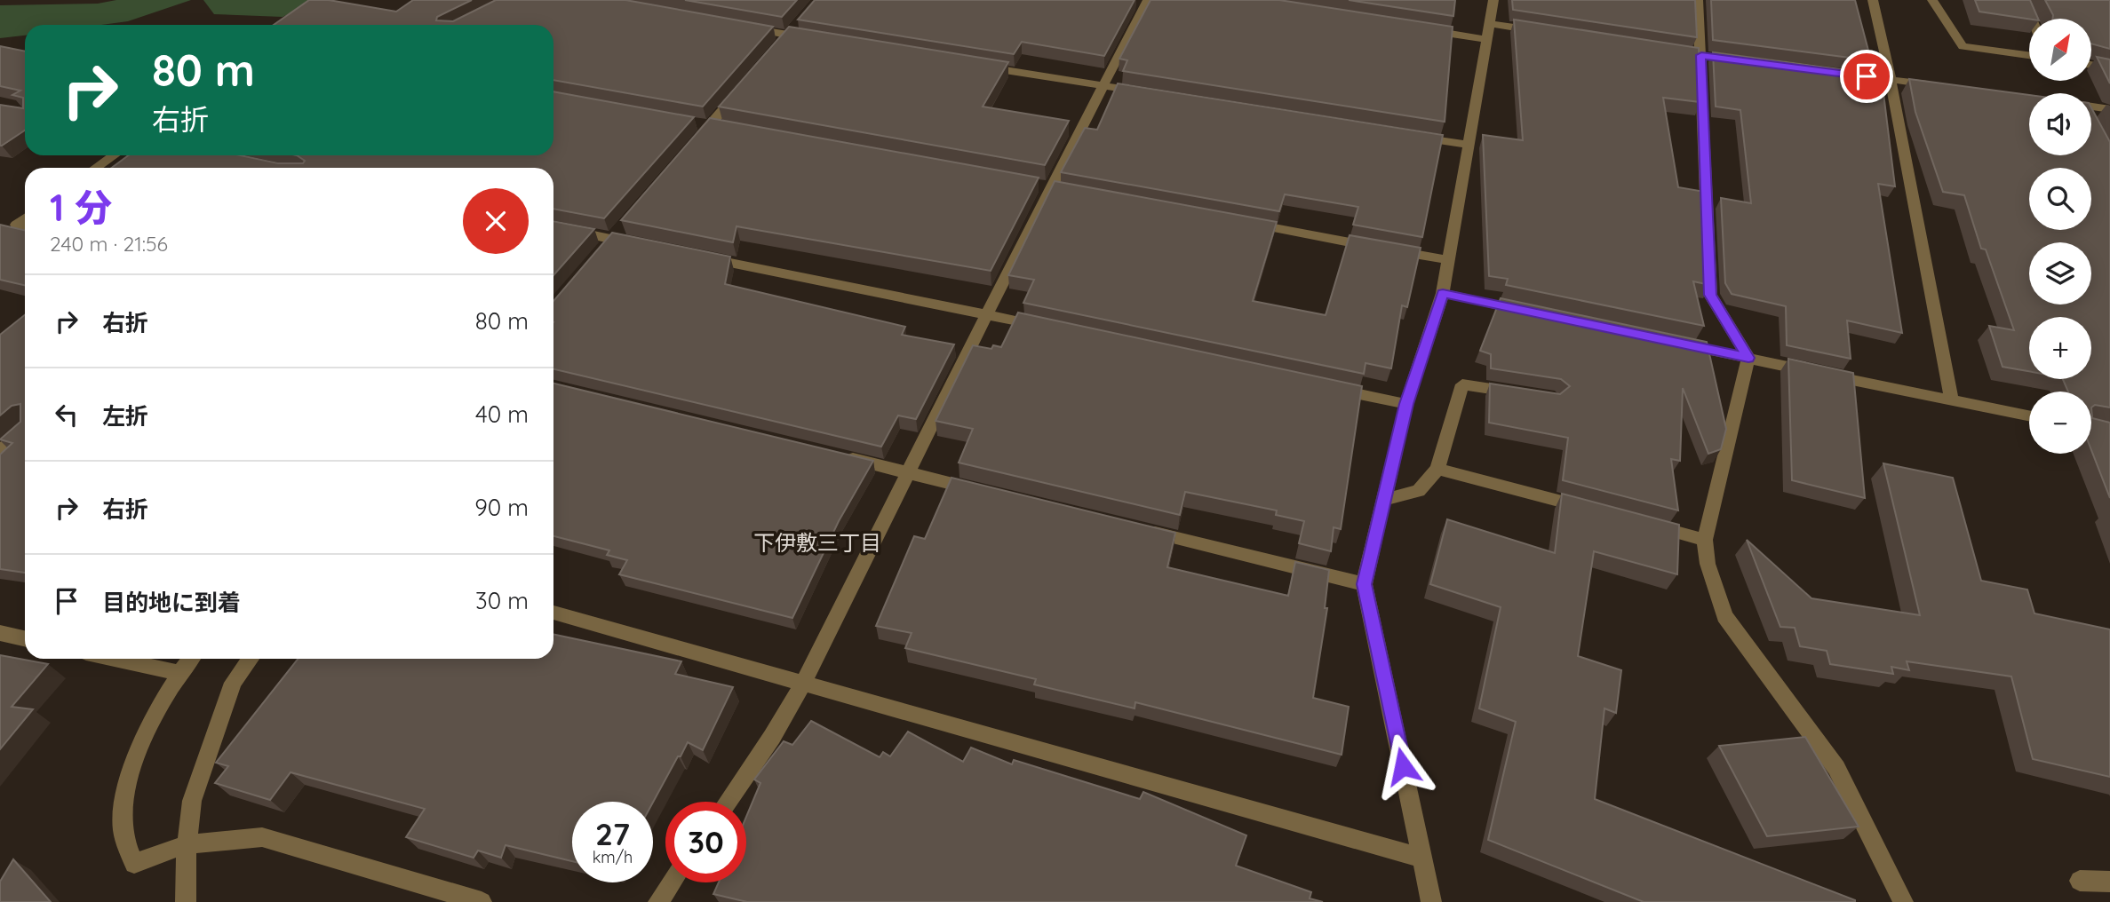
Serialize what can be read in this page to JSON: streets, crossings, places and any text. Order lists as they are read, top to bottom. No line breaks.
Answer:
{"districts":["下伊敷三丁目"],"north":"top right","page":{"map_buttons":["+","−"],"turn":["80 m","右折"],"heading":["1 分","240 m · 21:56"],"list":[{"name":"右折","value":"80 m"},{"name":"左折","value":"40 m"},{"name":"右折","value":"90 m"},{"name":"目的地に到着","value":"30 m"}],"speed":"27 km/h","limit":"30"}}
